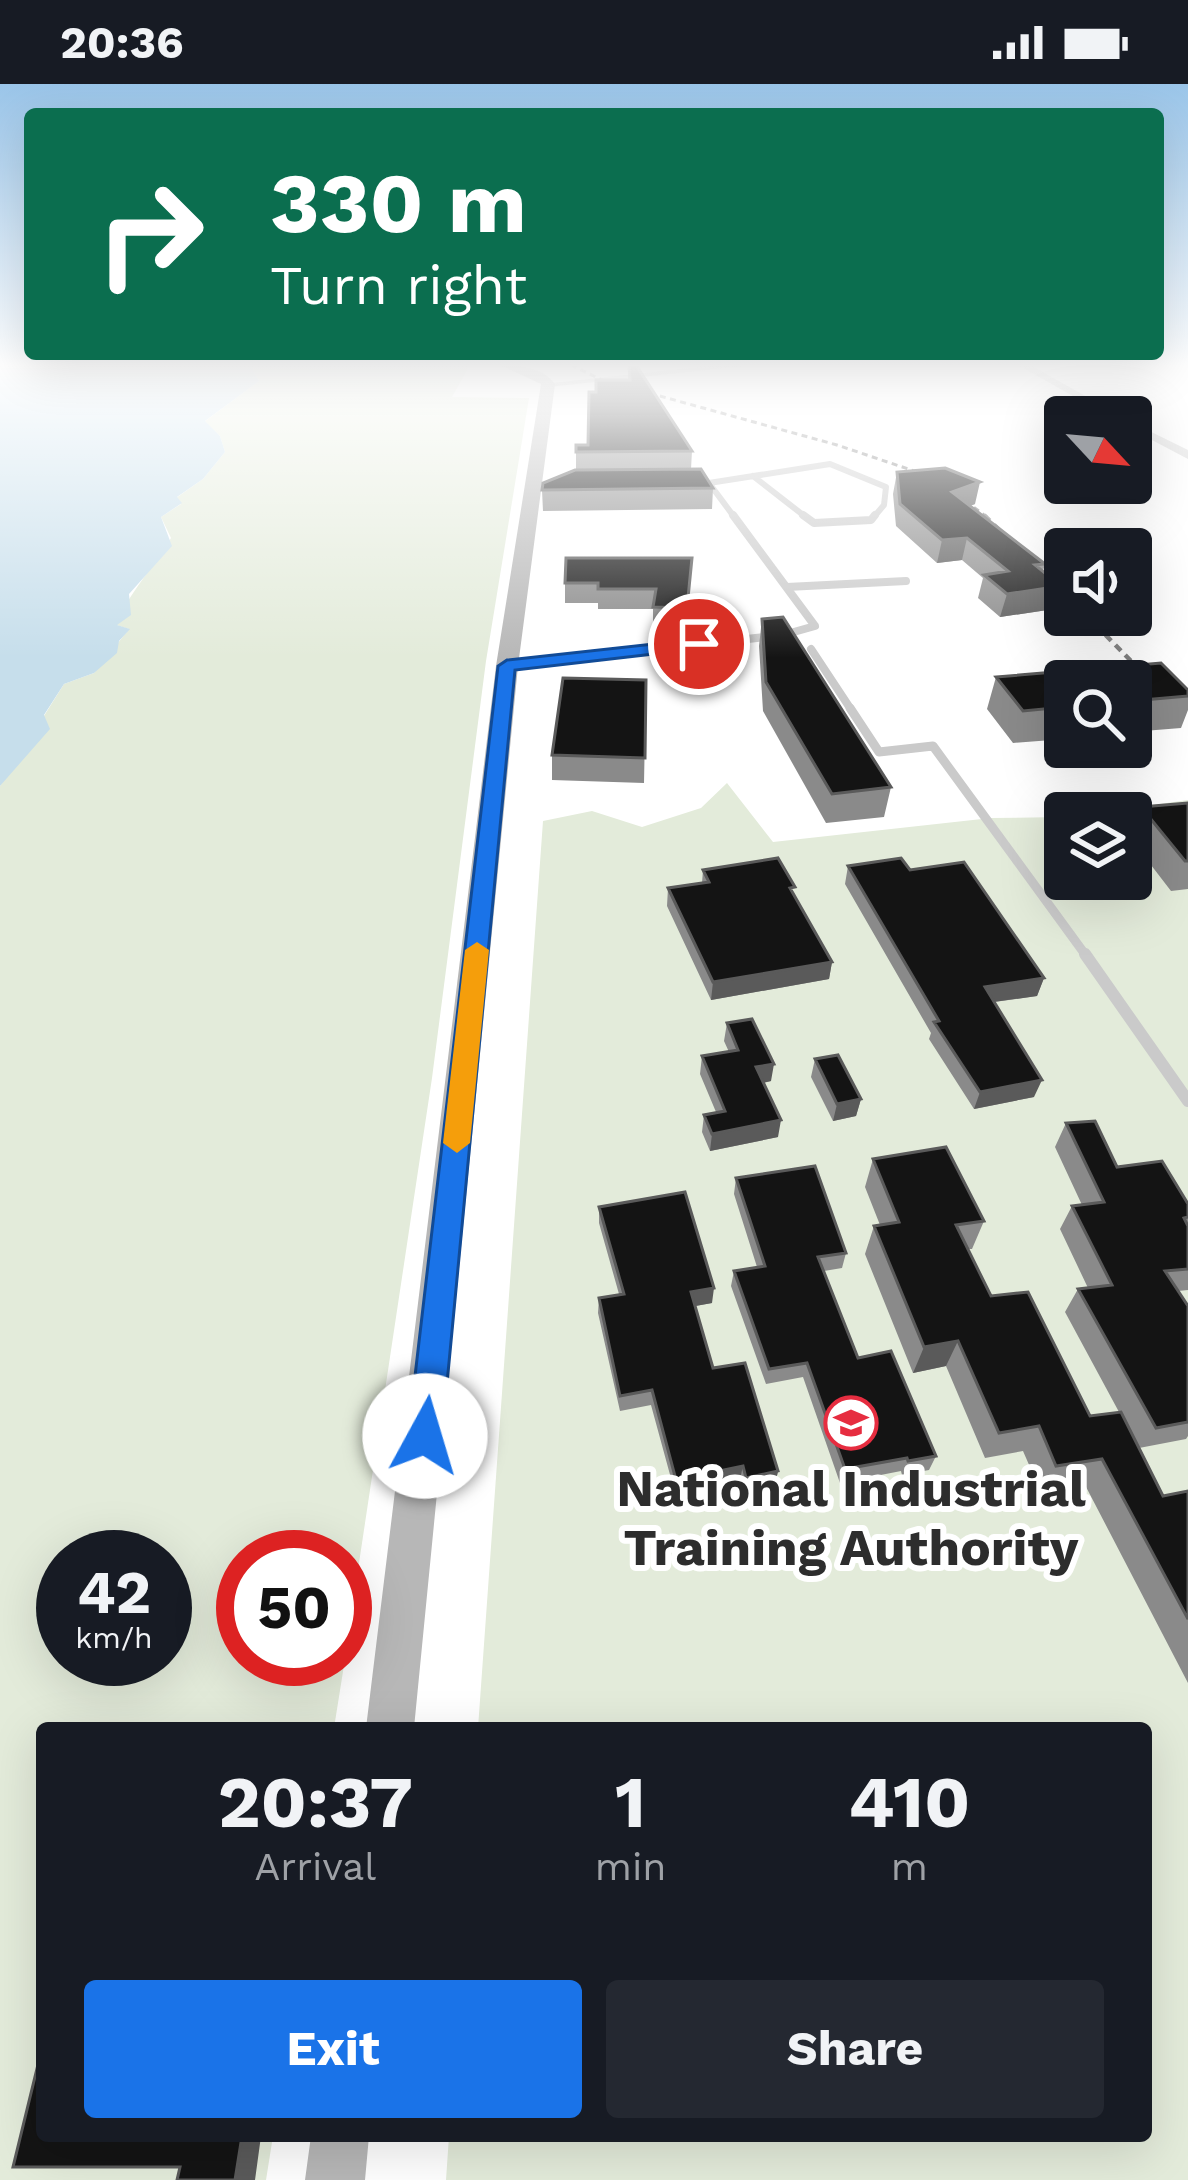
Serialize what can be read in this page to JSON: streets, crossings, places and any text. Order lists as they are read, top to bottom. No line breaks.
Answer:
{"places":{"school or university":["National Industrial Training Authority"]},"north":"bottom right","page":{"status":"20:36","turn":["330 m","Turn right"],"speed":"42 km/h","limit":"50","eta":["20:37","Arrival","1","min","410","m"],"buttons":["Exit","Share"]}}
